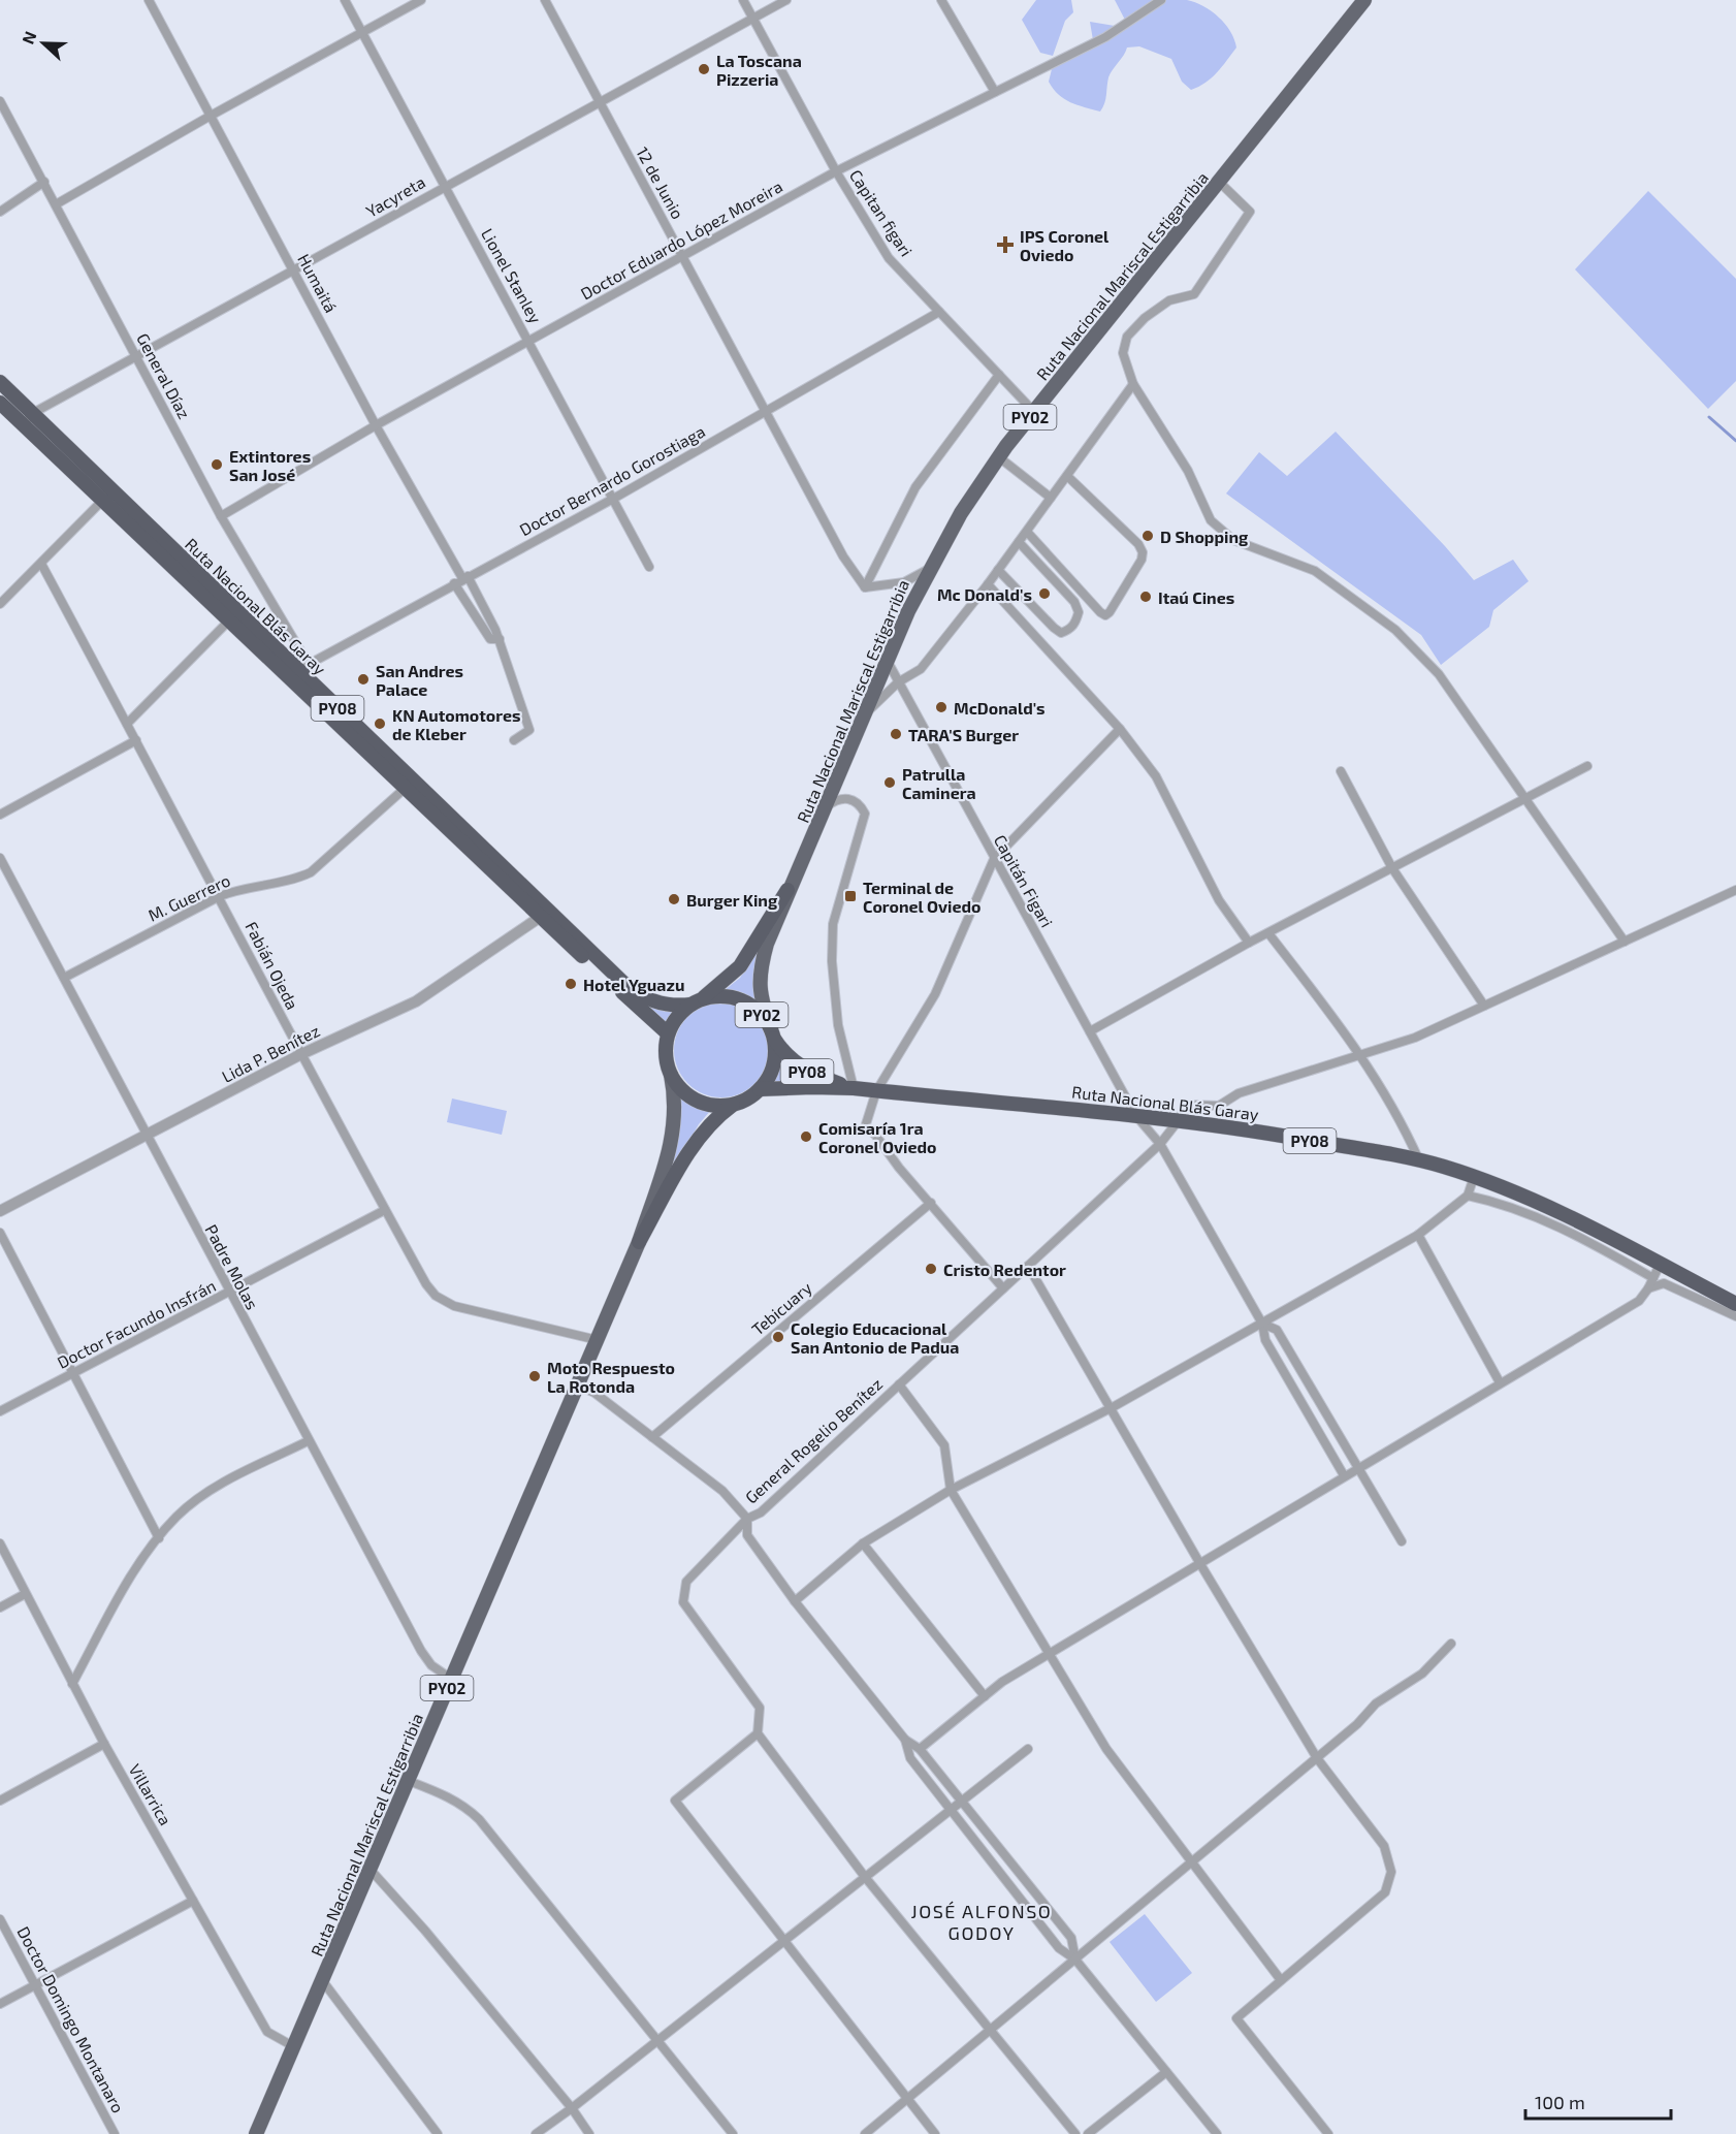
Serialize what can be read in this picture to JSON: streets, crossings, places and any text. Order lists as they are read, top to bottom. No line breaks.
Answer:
{"streets":{"highway":["PY02","Ruta Nacional Blás Garay","PY08"],"main road":["Ruta Nacional Mariscal Estigarribia"],"street":["12 de Junio","Yacyreta","Capitan figari","Doctor Eduardo López Moreira","Lionel Stanley","Humaitá","General Díaz","Doctor Bernardo Gorostiaga","Capitán Figari","M. Guerrero","Fabián Ojeda","Lida P. Benítez","Padre Molas","Tebicuary","Doctor Facundo Insfrán","General Rogelio Benítez","Villarrica","Doctor Domingo Montanaro"]},"crossings":[["12 de Junio","Yacyreta"],["12 de Junio","Doctor Eduardo López Moreira"],["12 de Junio","Doctor Bernardo Gorostiaga"],["Yacyreta","Capitan figari"],["Yacyreta","Lionel Stanley"],["Yacyreta","Humaitá"],["Yacyreta","General Díaz"],["Yacyreta","Ruta Nacional Blás Garay"],["Capitan figari","Doctor Eduardo López Moreira"],["Capitan figari","Ruta Nacional Mariscal Estigarribia"],["Capitan figari","Doctor Bernardo Gorostiaga"],["Doctor Eduardo López Moreira","Lionel Stanley"],["Doctor Eduardo López Moreira","Humaitá"],["Doctor Eduardo López Moreira","General Díaz"],["Lionel Stanley","Doctor Bernardo Gorostiaga"],["Ruta Nacional Mariscal Estigarribia","PY02"],["Ruta Nacional Mariscal Estigarribia","Capitán Figari"],["Ruta Nacional Mariscal Estigarribia","Fabián Ojeda"],["Ruta Nacional Mariscal Estigarribia","Padre Molas"],["Ruta Nacional Mariscal Estigarribia","Villarrica"],["Humaitá","Doctor Bernardo Gorostiaga"],["General Díaz","Doctor Bernardo Gorostiaga"],["General Díaz","Ruta Nacional Blás Garay"],["PY02","Ruta Nacional Blás Garay"],["Doctor Bernardo Gorostiaga","Ruta Nacional Blás Garay"],["Ruta Nacional Blás Garay","Capitán Figari"],["Ruta Nacional Blás Garay","M. Guerrero"],["Ruta Nacional Blás Garay","Lida P. Benítez"],["Ruta Nacional Blás Garay","General Rogelio Benítez"],["Capitán Figari","General Rogelio Benítez"],["M. Guerrero","Fabián Ojeda"],["M. Guerrero","Padre Molas"],["Fabián Ojeda","Lida P. Benítez"],["Fabián Ojeda","Doctor Facundo Insfrán"],["Lida P. Benítez","Padre Molas"],["Padre Molas","Doctor Facundo Insfrán"]],"districts":["JOSÉ ALFONSO GODOY"],"places":{"other":["La Toscana Pizzeria","Extintores San José","D Shopping","Mc Donald's","Itaú Cines","San Andres Palace","McDonald's","KN Automotores de Kleber","TARA'S Burger","Patrulla Caminera","Burger King","Hotel Yguazu","Comisaría 1ra Coronel Oviedo","Cristo Redentor","Colegio Educacional San Antonio de Padua","Moto Respuesto La Rotonda"],"health":["IPS Coronel Oviedo"],"transit":["Terminal de Coronel Oviedo"]},"scale_bar":"100 m","north":"left"}
